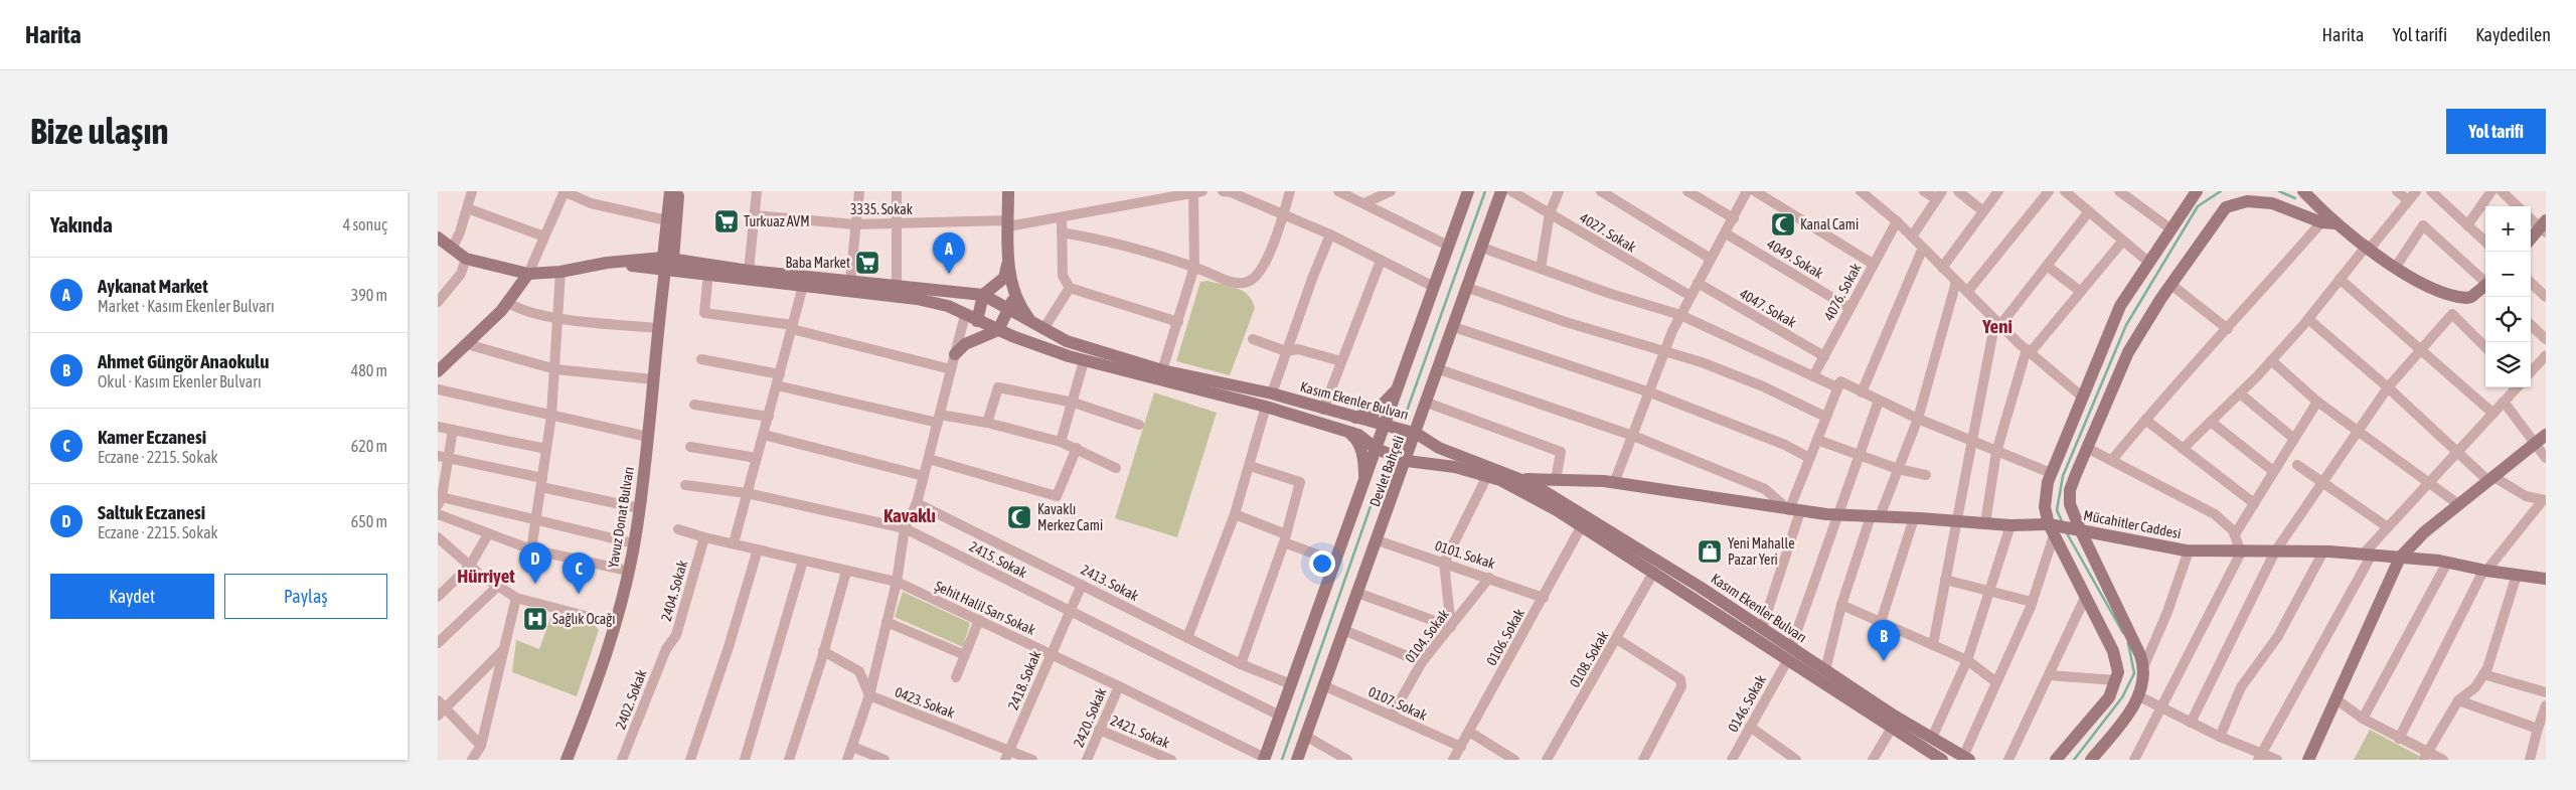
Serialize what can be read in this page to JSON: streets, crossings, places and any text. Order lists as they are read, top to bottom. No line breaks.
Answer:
{"streets":{"street":["3335. Sokak","4027. Sokak","4049. Sokak","4076. Sokak","4047. Sokak","Kasım Ekenler Bulvarı","Devlet Bahçeli","Yavuz Donat Bulvarı","Mücahitler Caddesi","0101. Sokak","2415. Sokak","2413. Sokak","2404. Sokak","Şehit Halil Sarı Sokak","0104. Sokak","0106. Sokak","0108. Sokak","2418. Sokak","2402. Sokak","0423. Sokak","0107. Sokak","0146. Sokak","2420. Sokak","2421. Sokak"]},"crossings":[["4049. Sokak","4076. Sokak"],["4076. Sokak","4047. Sokak"],["Kasım Ekenler Bulvarı","Devlet Bahçeli"],["Kasım Ekenler Bulvarı","Yavuz Donat Bulvarı"],["Kasım Ekenler Bulvarı","Mücahitler Caddesi"],["Kasım Ekenler Bulvarı","0106. Sokak"],["Kasım Ekenler Bulvarı","0108. Sokak"],["Kasım Ekenler Bulvarı","0146. Sokak"],["Devlet Bahçeli","0101. Sokak"],["Devlet Bahçeli","2415. Sokak"],["Devlet Bahçeli","2413. Sokak"],["Devlet Bahçeli","Şehit Halil Sarı Sokak"],["Devlet Bahçeli","0107. Sokak"],["0101. Sokak","0104. Sokak"],["0101. Sokak","0106. Sokak"],["2415. Sokak","2418. Sokak"],["2413. Sokak","2418. Sokak"],["2404. Sokak","Şehit Halil Sarı Sokak"],["2404. Sokak","2402. Sokak"],["Şehit Halil Sarı Sokak","2418. Sokak"],["Şehit Halil Sarı Sokak","2420. Sokak"],["0104. Sokak","0107. Sokak"],["0106. Sokak","0107. Sokak"],["2418. Sokak","0423. Sokak"],["2420. Sokak","2421. Sokak"]],"districts":["Yeni","Kavaklı","Hürriyet"],"places":{"supermarket":["Turkuaz AVM","Baba Market"],"mosque":["Kanal Cami","Kavaklı Merkez Cami"],"shop":["Yeni Mahalle Pazar Yeri"],"hospital":["Sağlık Ocağı"]},"page":{"header":"Harita","nav":["Harita","Yol tarifi","Kaydedilen"],"buttons":["Yol tarifi",["Kaydet","Paylaş"]],"title":"Bize ulaşın","heading":["Yakında","4 sonuç"],"map_buttons":["+","−"],"pins":["A","D","C","B"],"list":[{"mark":"A","name":"Aykanat Market","note":"Market · Kasım Ekenler Bulvarı","value":"390 m"},{"mark":"B","name":"Ahmet Güngör Anaokulu","note":"Okul · Kasım Ekenler Bulvarı","value":"480 m"},{"mark":"C","name":"Kamer Eczanesi","note":"Eczane · 2215. Sokak","value":"620 m"},{"mark":"D","name":"Saltuk Eczanesi","note":"Eczane · 2215. Sokak","value":"650 m"}]}}
